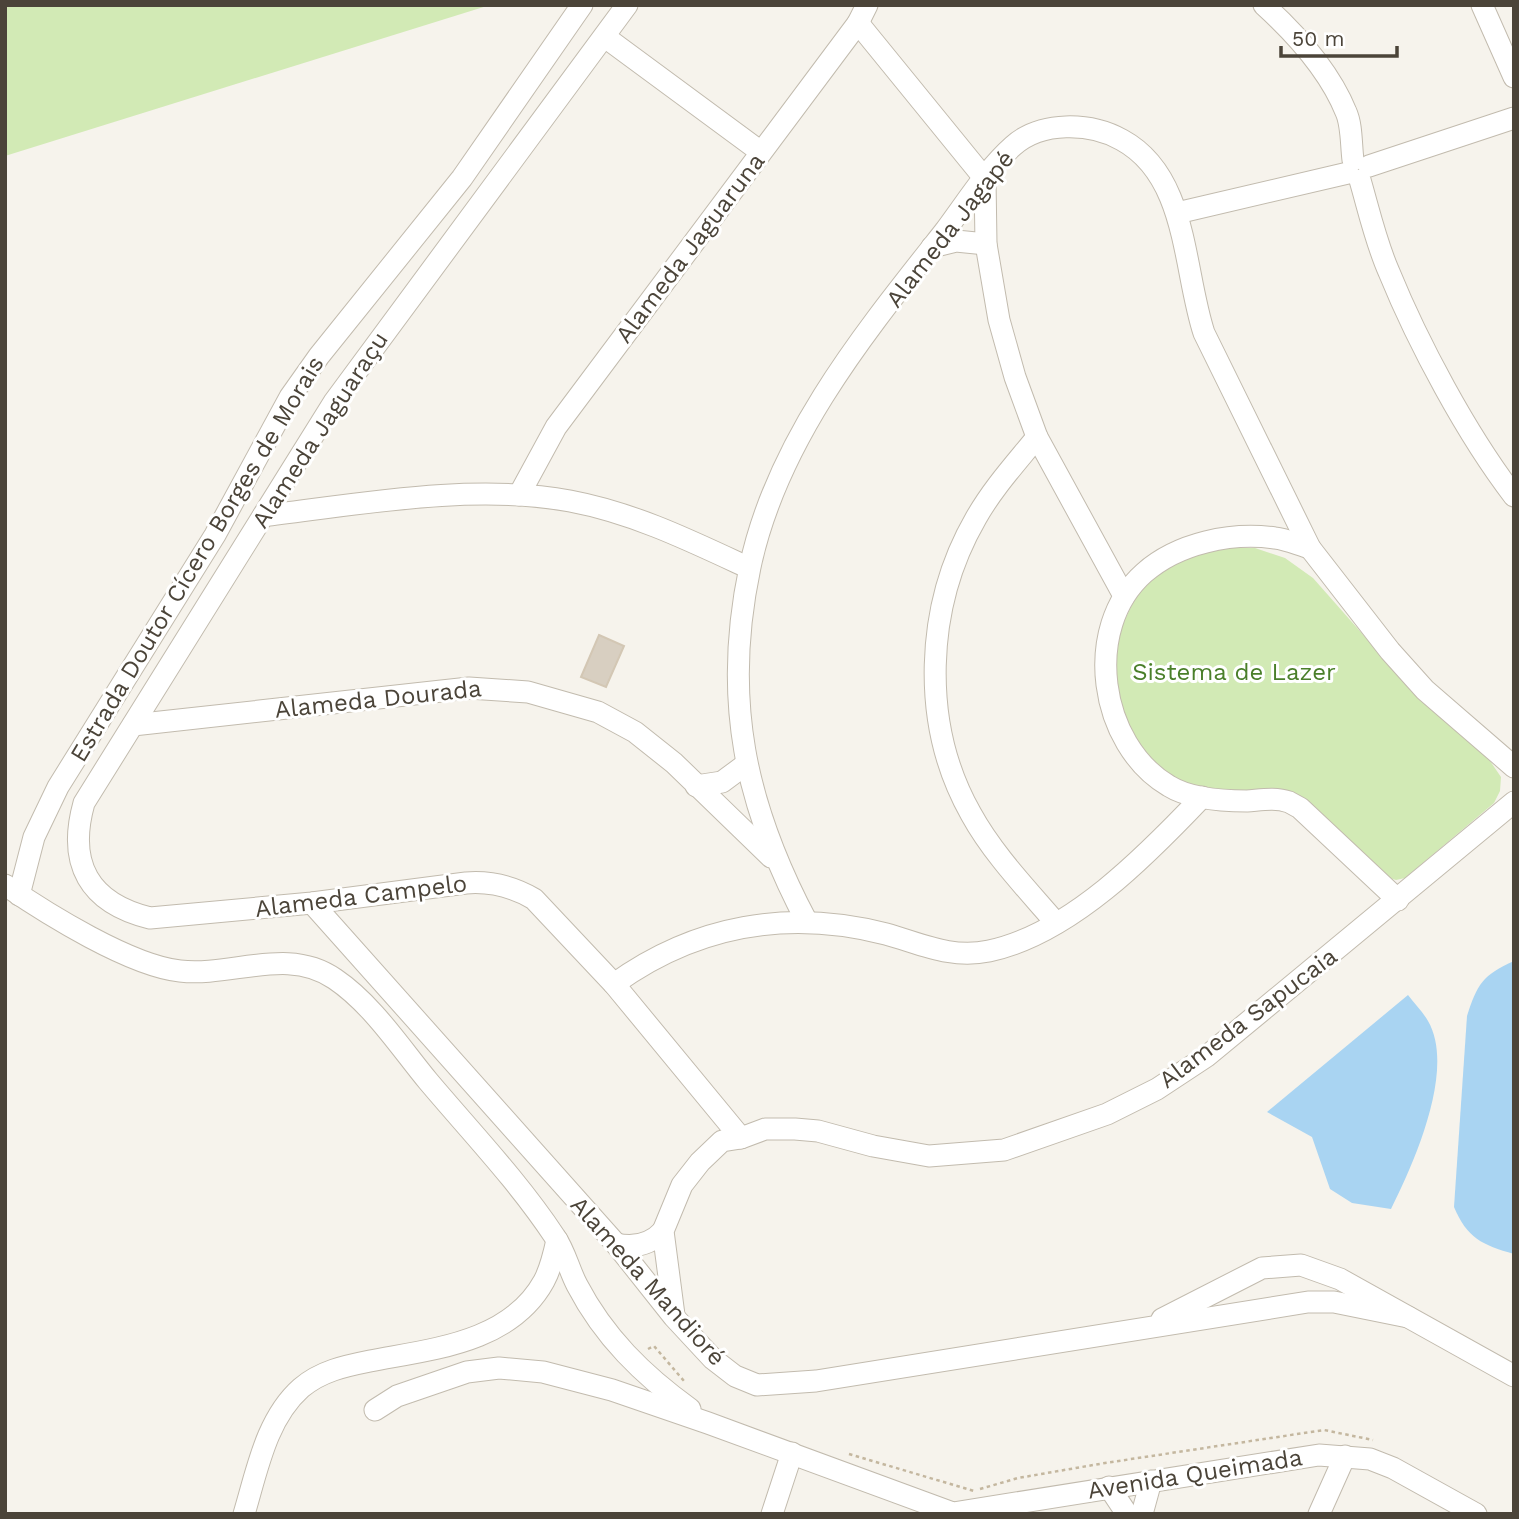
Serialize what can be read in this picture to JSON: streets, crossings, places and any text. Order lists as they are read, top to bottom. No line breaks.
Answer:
{"streets":{"street":["Alameda Jagapé","Alameda Jaguaruna","Alameda Jaguaraçu","Estrada Doutor Cícero Borges de Morais","Alameda Dourada","Alameda Campelo","Alameda Sapucaia","Alameda Mandioré","Avenida Queimada"]},"crossings":[["Alameda Jagapé","Alameda Dourada"],["Alameda Jaguaraçu","Alameda Dourada"],["Alameda Jaguaraçu","Alameda Campelo"],["Estrada Doutor Cícero Borges de Morais","Avenida Queimada"],["Alameda Campelo","Alameda Sapucaia"],["Alameda Campelo","Alameda Mandioré"],["Alameda Sapucaia","Alameda Mandioré"]],"parks":["Sistema de Lazer"],"scale_bar":"50 m"}
